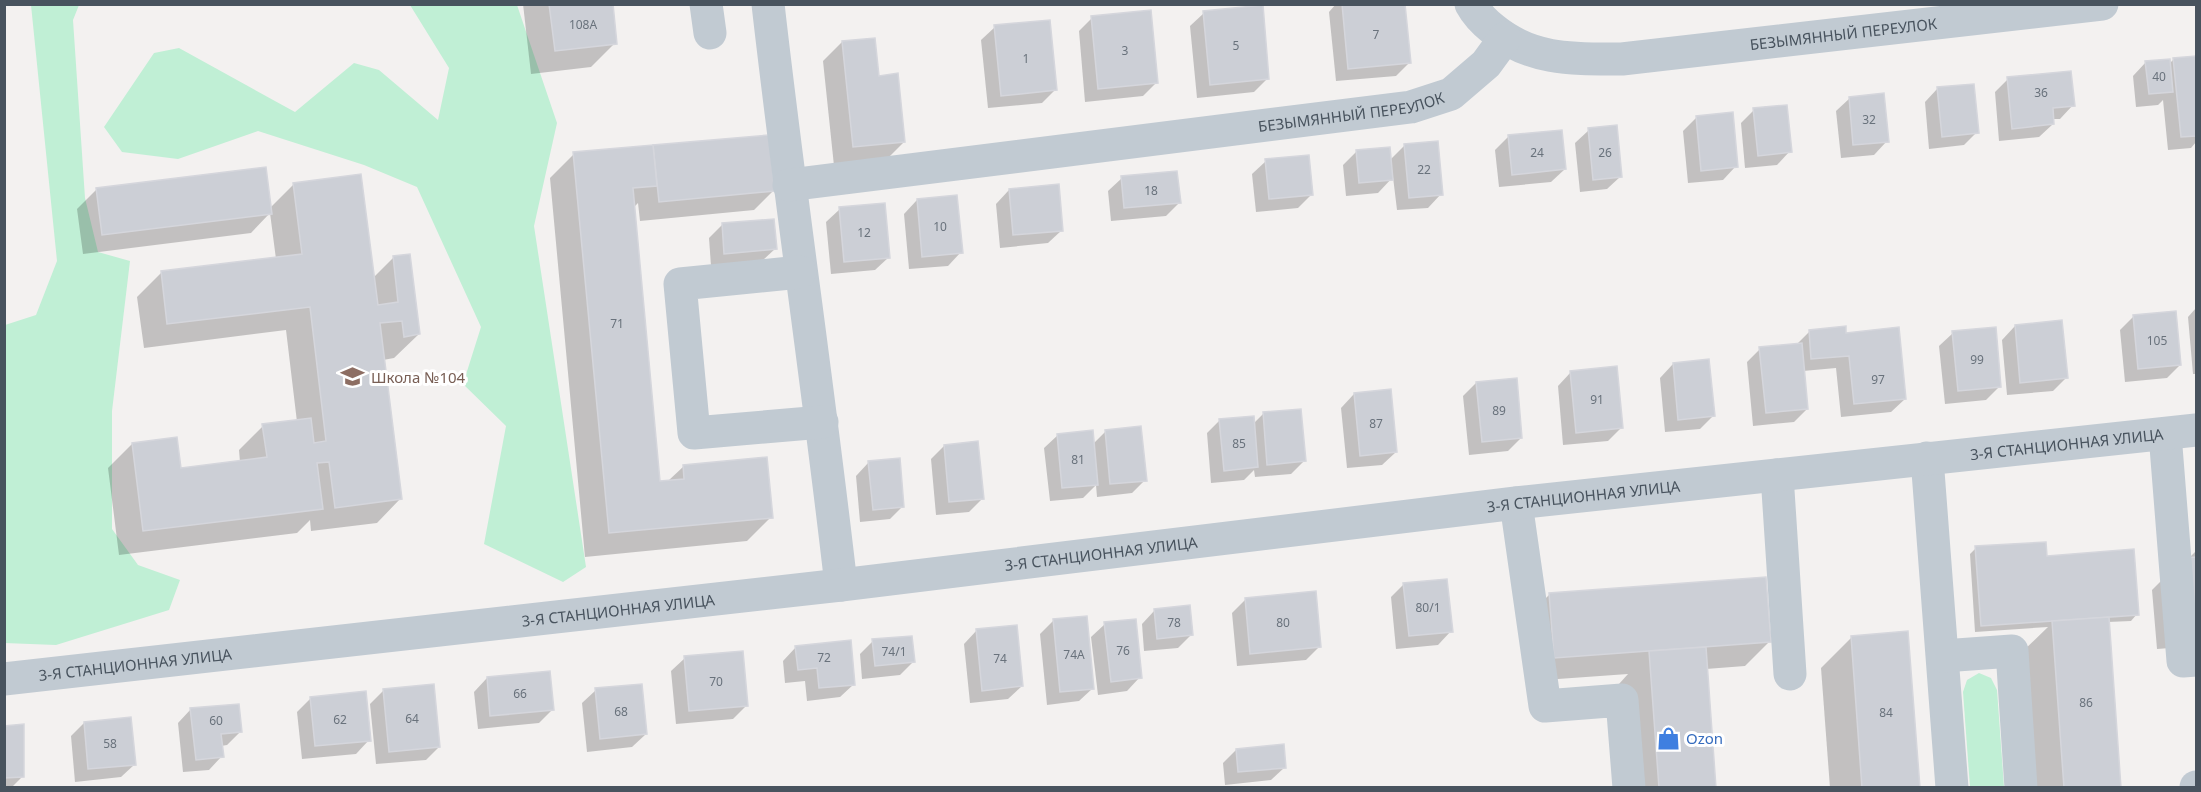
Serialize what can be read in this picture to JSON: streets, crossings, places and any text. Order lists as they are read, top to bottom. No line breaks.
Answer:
{"streets":{"street":["БЕЗЫМЯННЫЙ ПЕРЕУЛОК","3-Я СТАНЦИОННАЯ УЛИЦА"]},"places":{"school or university":["Школа №104"],"shop":["Ozon"]},"house_numbers":["108А","7","5","3","1","40","36","32","24","26","22","18","10","12","71","105","99","97","91","89","87","85","81","80/1","78","80","76","74/1","74А","72","74","70","66","86","68","84","64","62","60","58"]}
